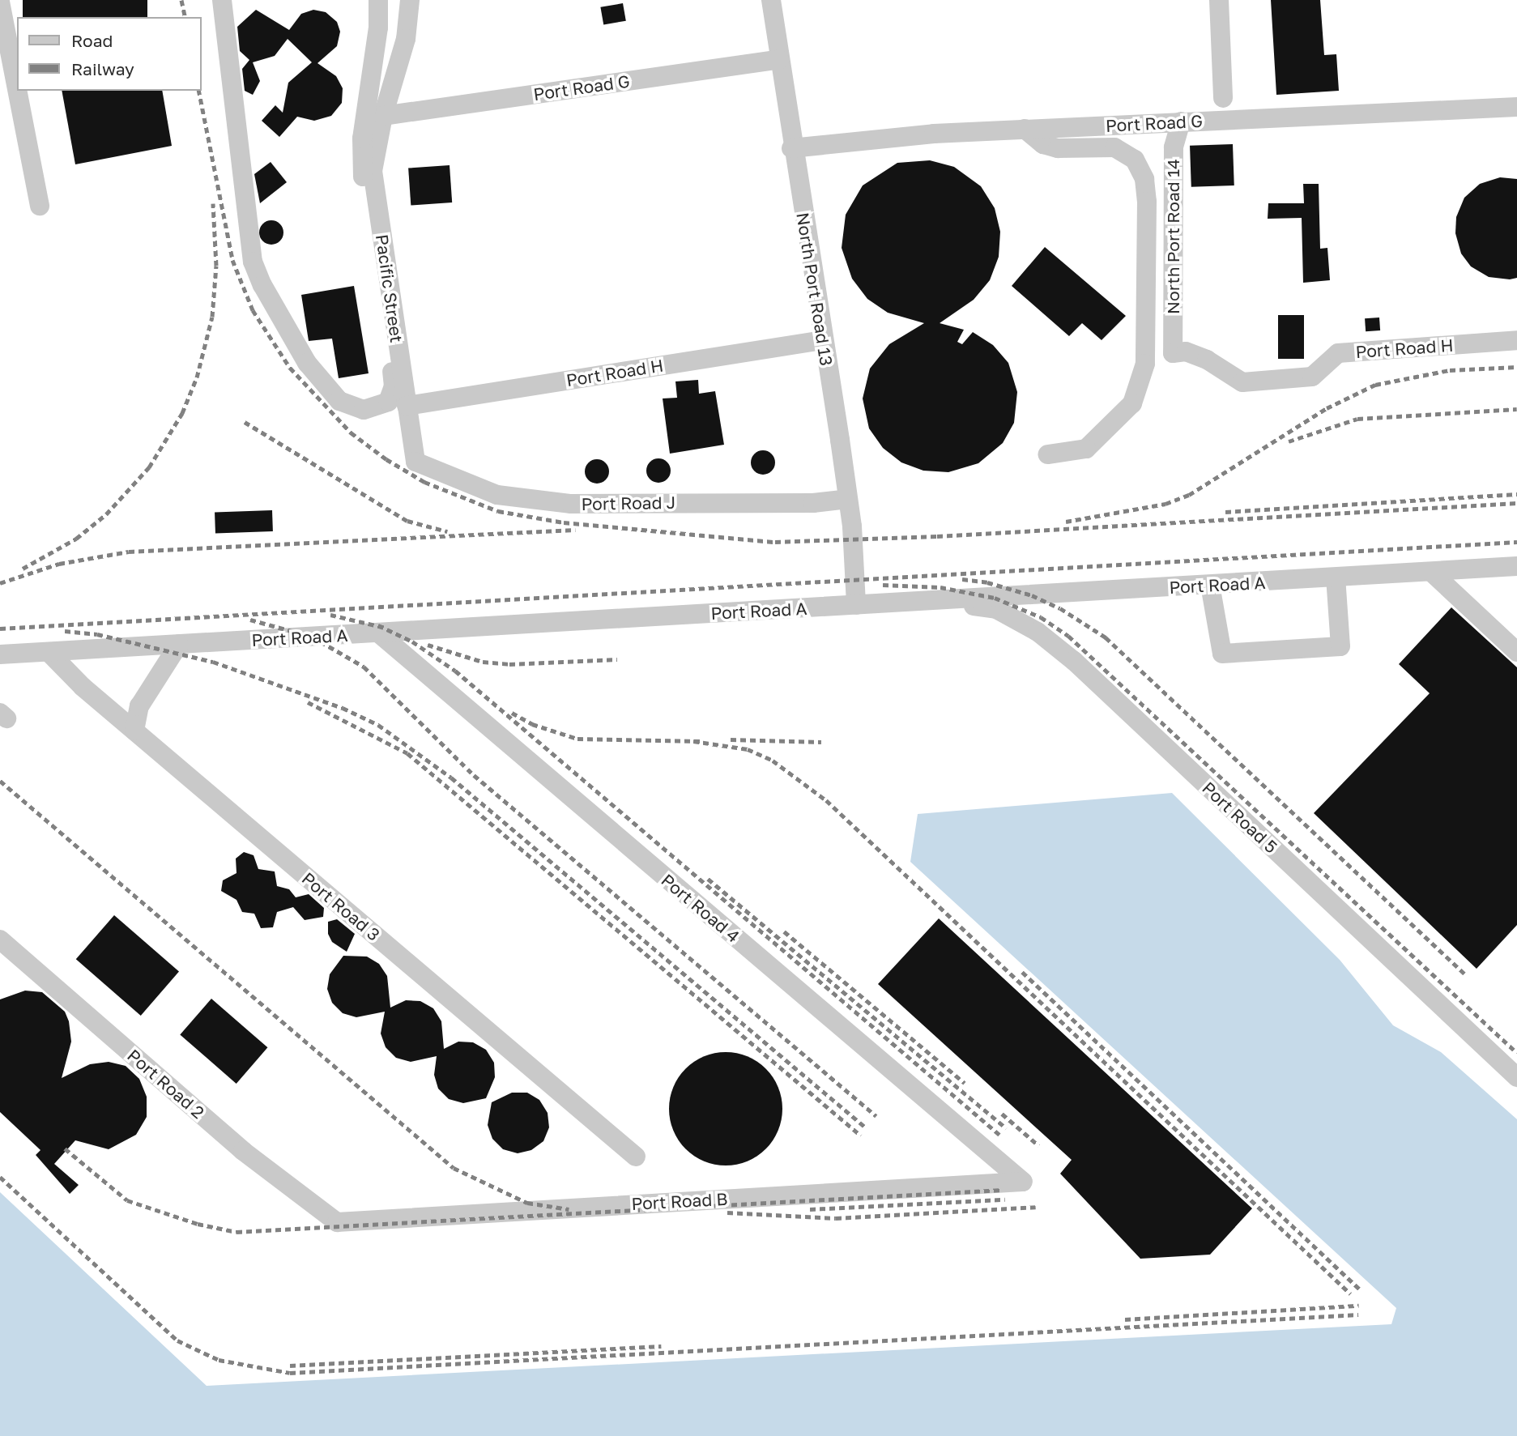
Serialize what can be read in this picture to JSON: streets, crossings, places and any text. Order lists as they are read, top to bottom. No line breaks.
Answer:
{"streets":{"lane":["Port Road G","North Port Road 14","Pacific Street","North Port Road 13","Port Road H","Port Road J","Port Road A","Port Road 5","Port Road 3","Port Road 4","Port Road 2","Port Road B"]},"crossings":[["Port Road G","North Port Road 14"],["Port Road G","Pacific Street"],["Port Road G","North Port Road 13"],["North Port Road 14","Port Road H"],["Pacific Street","Port Road H"],["Pacific Street","Port Road J"],["North Port Road 13","Port Road H"],["North Port Road 13","Port Road J"],["North Port Road 13","Port Road A"],["Port Road A","Port Road 5"],["Port Road A","Port Road 3"],["Port Road A","Port Road 4"],["Port Road 4","Port Road B"],["Port Road 2","Port Road B"]],"legend":["Road","Railway"]}
